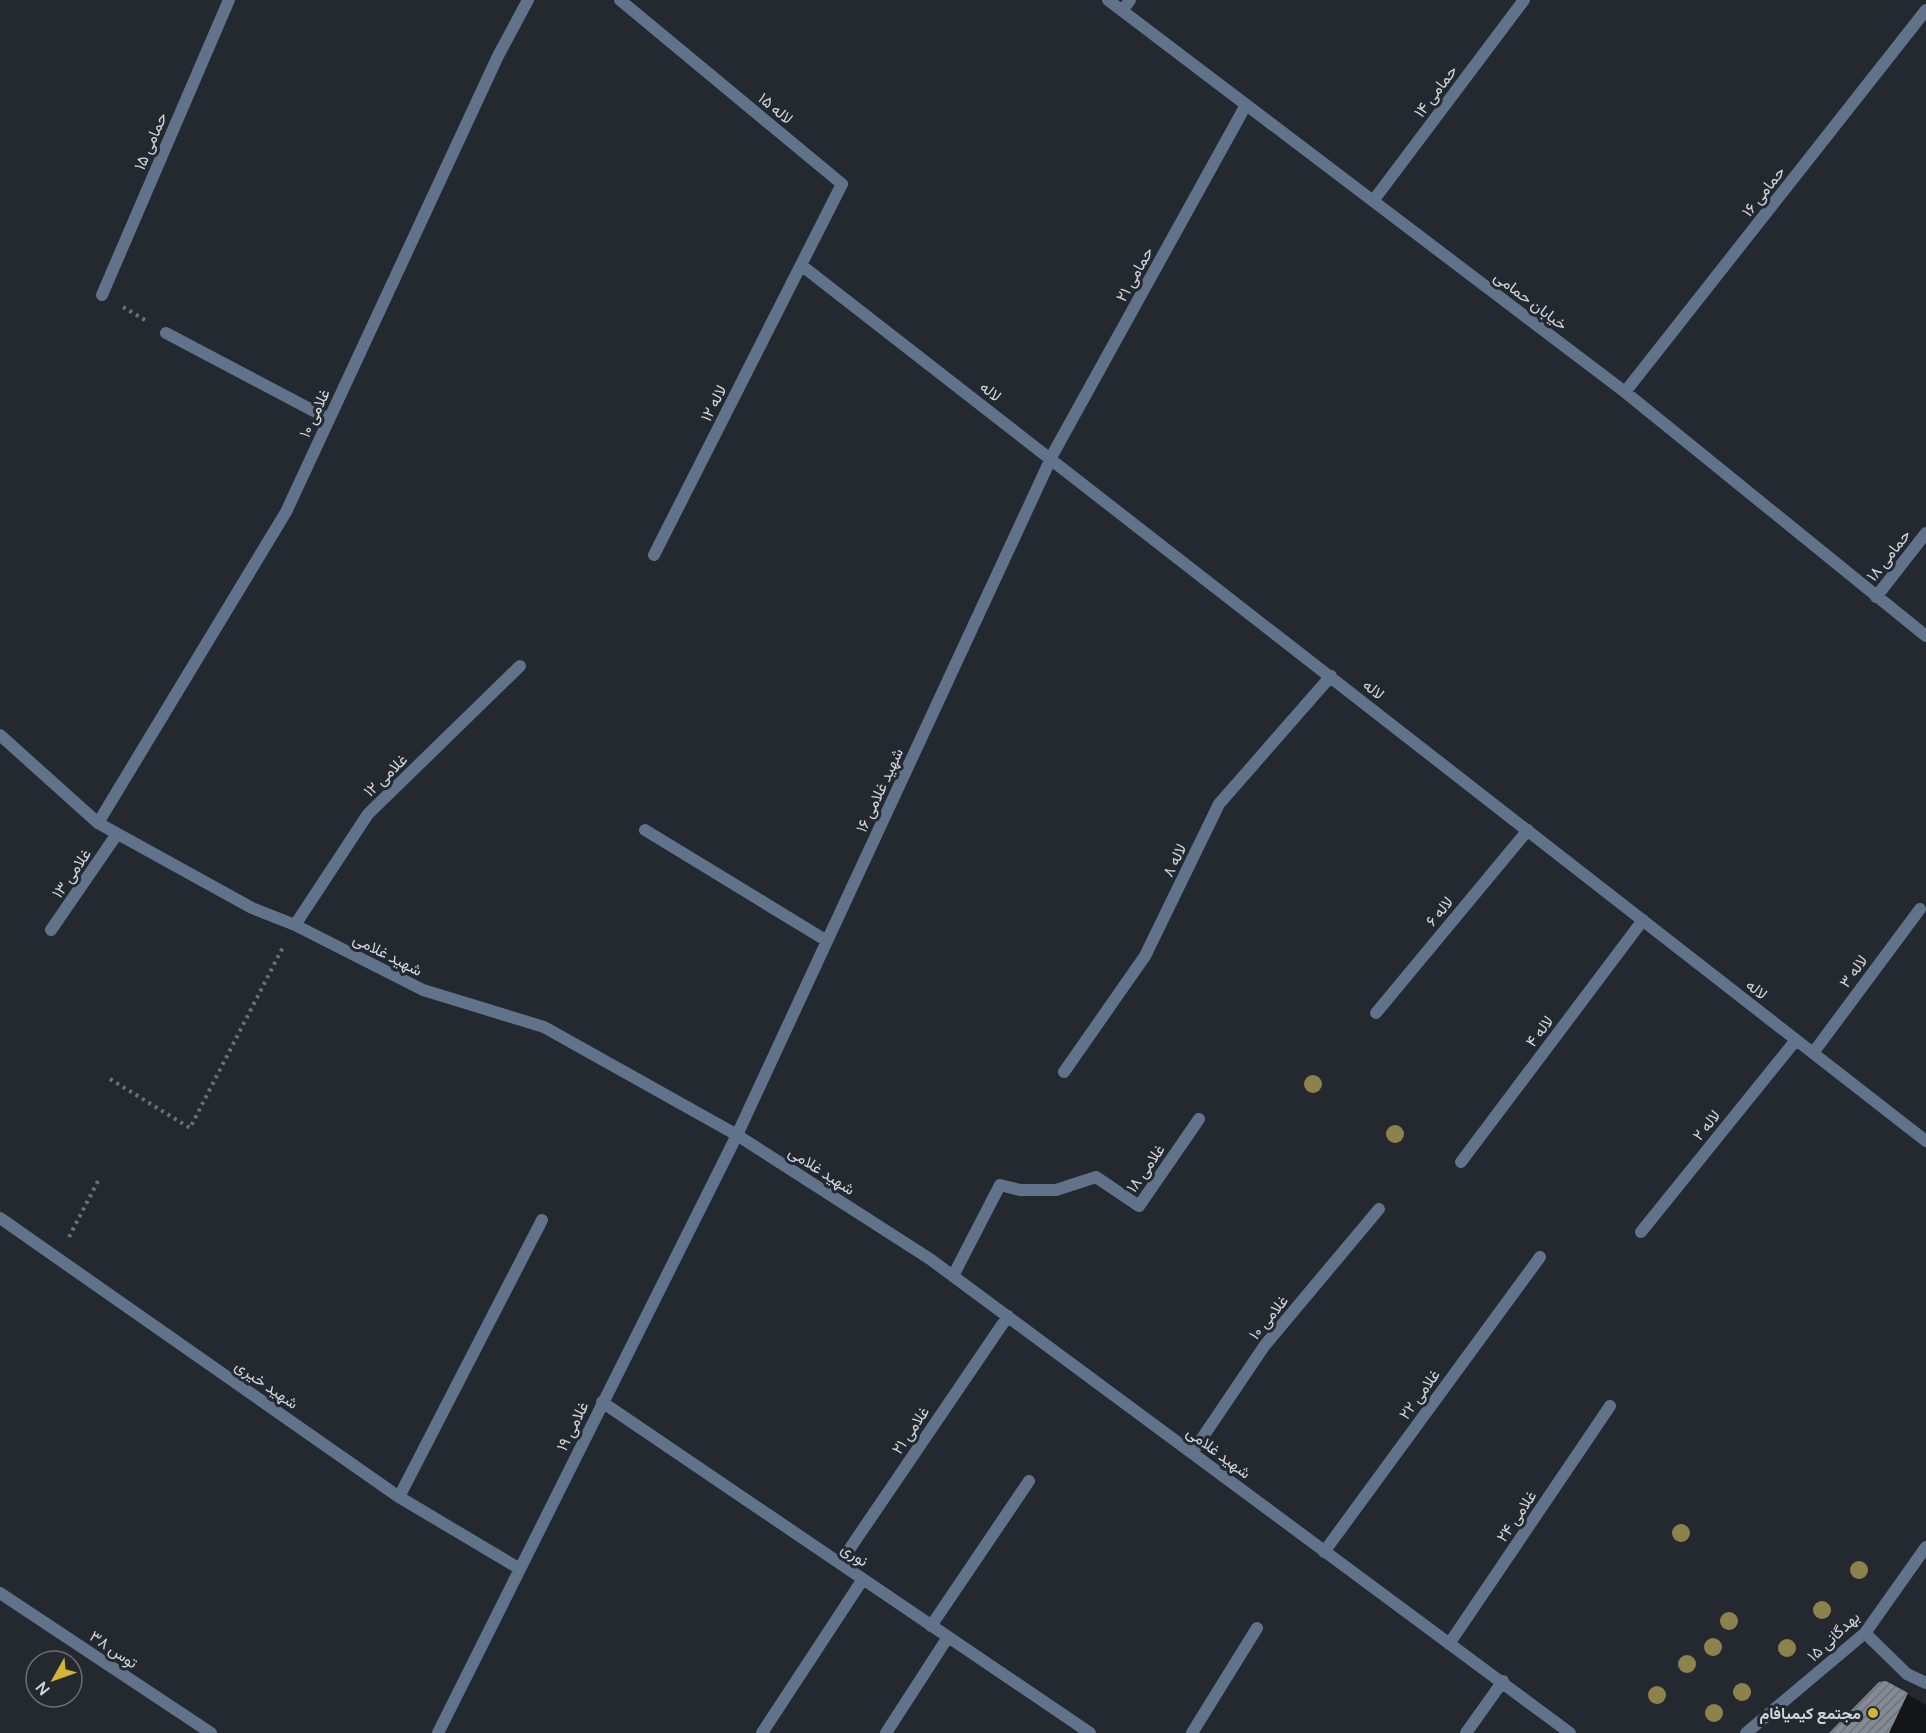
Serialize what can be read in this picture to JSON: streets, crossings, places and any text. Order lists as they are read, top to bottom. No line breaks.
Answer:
{"streets":{"street":["حمامی ۱۴","لاله ۱۵","حمامی ۱۵","حمامی ۱۶","حمامی ۲۱","خیابان حمامی","لاله","لاله ۱۲","غلامی ۱۰","حمامی ۱۸","غلامی ۱۲","شهید غلامی ۱۶","لاله ۸","غلامی ۱۳","لاله ۶","شهید غلامی","لاله ۳","لاله ۴","لاله ۲","غلامی ۱۸","شهید خیری","غلامی ۲۲","غلامی ۱۹","غلامی ۲۱","غلامی ۲۴","نوری","بهدگانی ۱۵","توس ۳۸"]},"crossings":[["حمامی ۱۴","خیابان حمامی"],["لاله ۱۵","لاله"],["لاله ۱۵","لاله ۱۲"],["حمامی ۱۶","خیابان حمامی"],["حمامی ۲۱","خیابان حمامی"],["حمامی ۲۱","لاله"],["حمامی ۲۱","شهید غلامی ۱۶"],["خیابان حمامی","حمامی ۱۸"],["لاله","لاله ۱۲"],["لاله","شهید غلامی ۱۶"],["لاله","لاله ۸"],["لاله","لاله ۶"],["لاله","لاله ۳"],["لاله","لاله ۴"],["لاله","لاله ۲"],["غلامی ۱۰","شهید غلامی"],["غلامی ۱۲","شهید غلامی"],["شهید غلامی ۱۶","شهید غلامی"],["شهید غلامی ۱۶","غلامی ۱۹"],["غلامی ۱۳","شهید غلامی"],["شهید غلامی","غلامی ۱۸"],["شهید غلامی","غلامی ۲۲"],["شهید غلامی","غلامی ۱۹"],["شهید غلامی","غلامی ۲۱"],["شهید غلامی","غلامی ۲۴"],["شهید خیری","غلامی ۱۹"],["غلامی ۱۹","نوری"],["غلامی ۲۱","نوری"]],"places":["مجتمع کیمیافام"],"north":"bottom left"}
